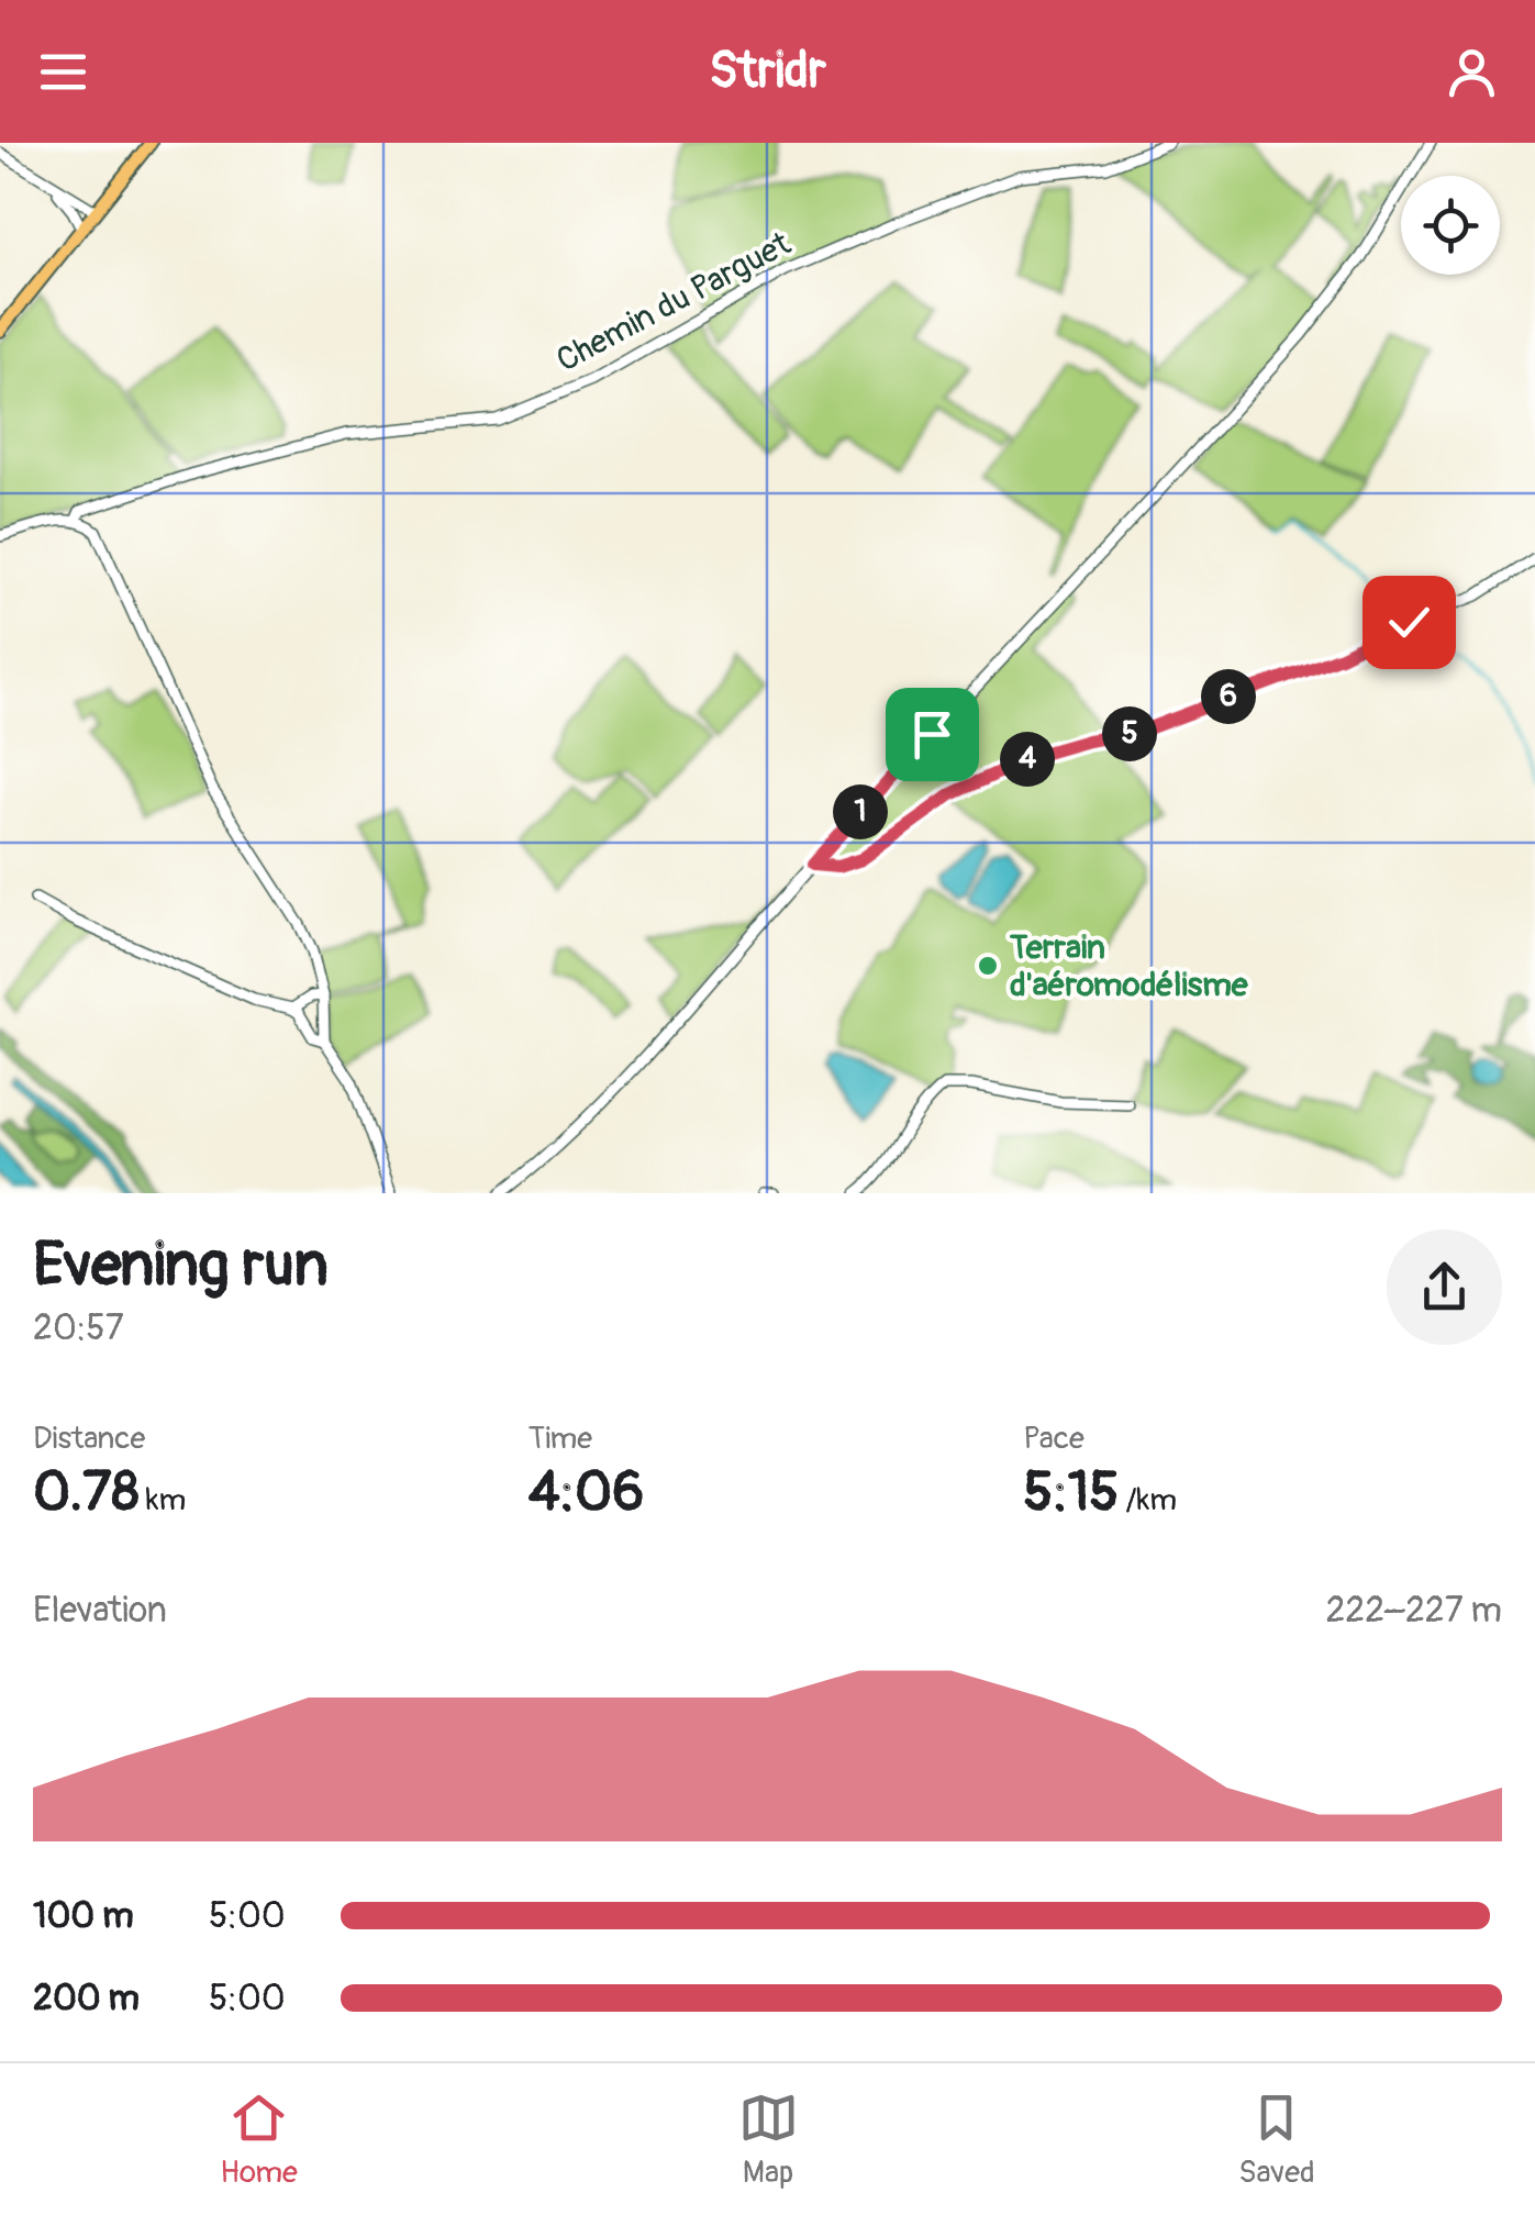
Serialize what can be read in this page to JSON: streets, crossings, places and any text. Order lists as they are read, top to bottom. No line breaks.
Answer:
{"streets":{"street":["Chemin du Parguet"]},"places":["Terrain d'aéromodélisme"],"page":{"header":"Stridr","pins":["6","5","4","1"],"heading":["Evening run","20:57"],"stats":[["Distance","0.78 km"],["Time","4:06"],["Pace","5:15 /km"]],"chart":["Elevation","222–227 m"],"list":[{"name":"100 m","note":"5:00"},{"name":"200 m","note":"5:00"}],"tabs":["Home","Map","Saved"]}}
